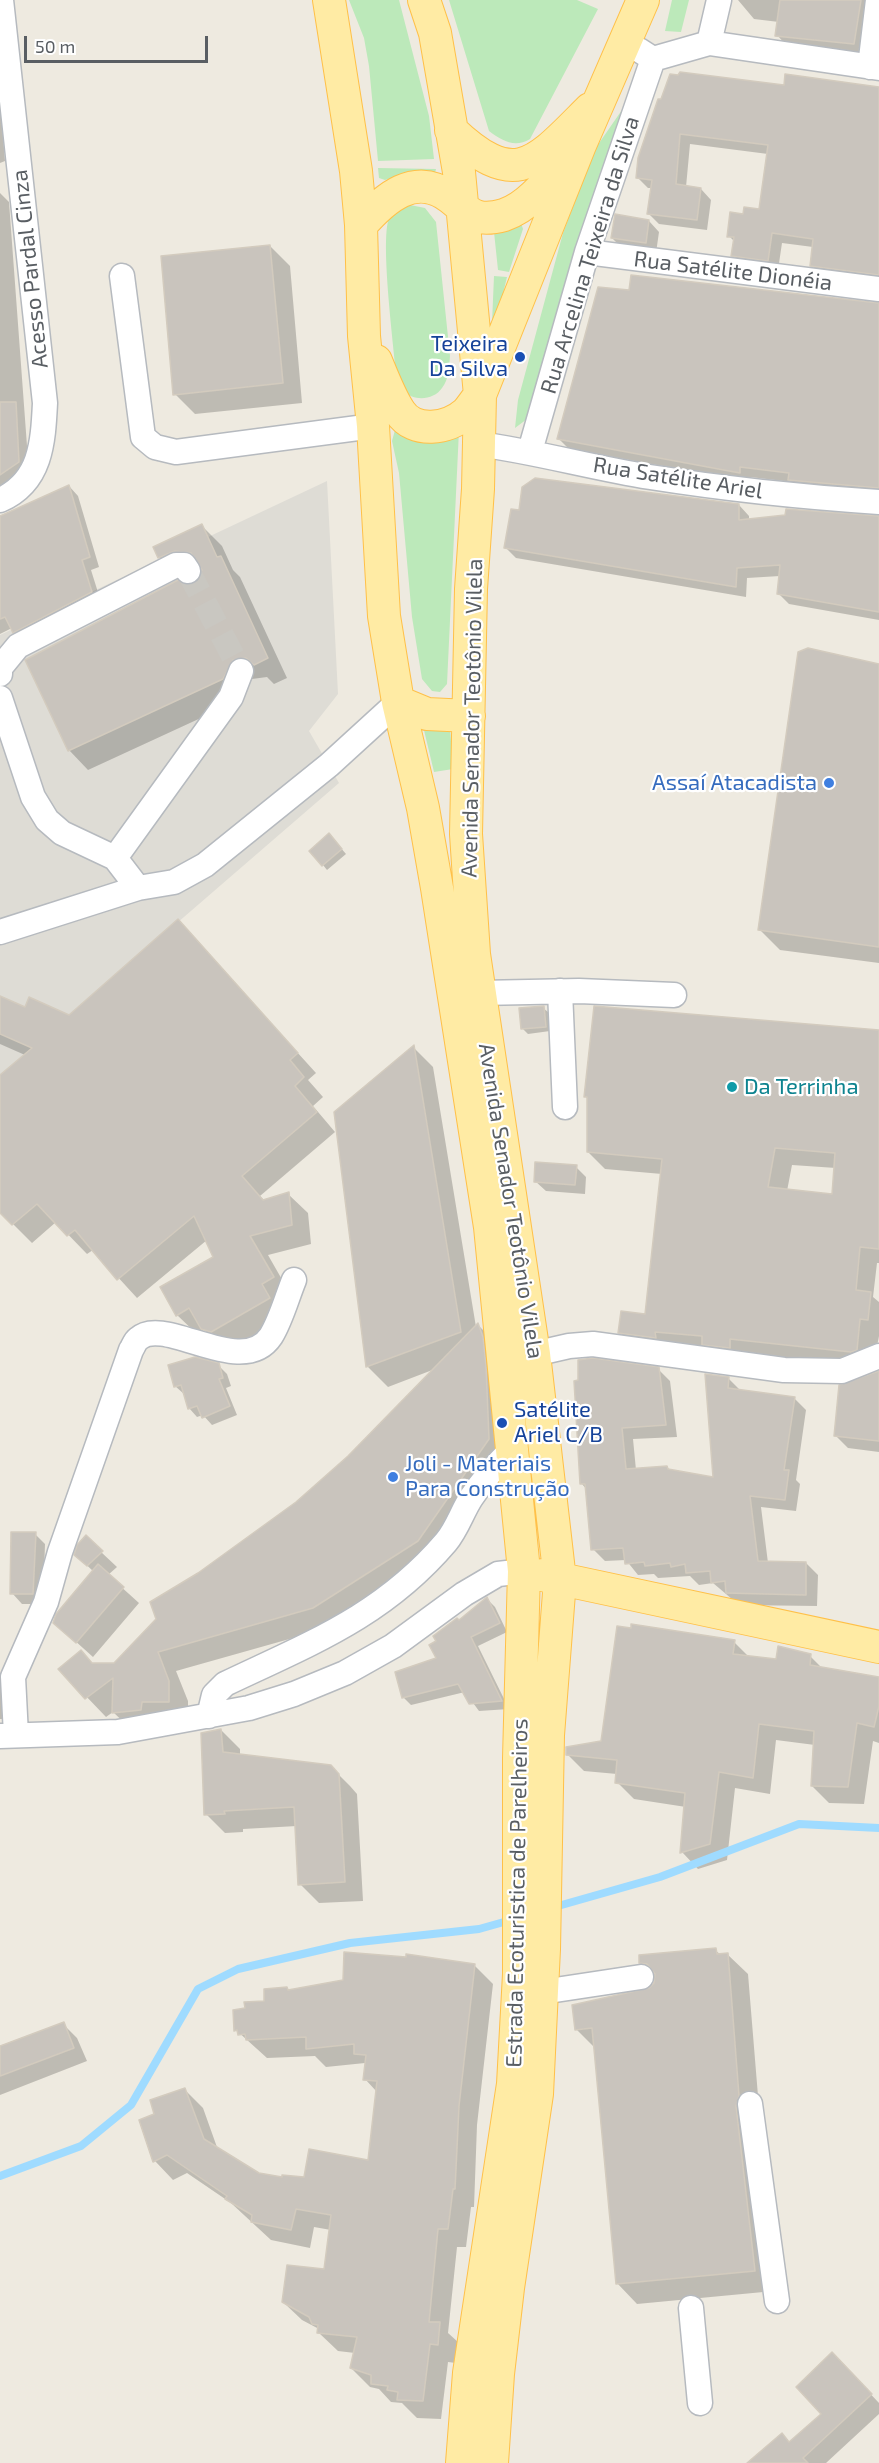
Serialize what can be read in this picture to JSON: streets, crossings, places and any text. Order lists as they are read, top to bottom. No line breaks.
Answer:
{"streets":{"main road":["Rua Arcelina Teixeira da Silva","Avenida Senador Teotônio Vilela","Estrada Ecoturistica de Parelheiros"],"street":["Acesso Pardal Cinza","Rua Satélite Dionéia","Rua Satélite Ariel"]},"crossings":[["Rua Arcelina Teixeira da Silva","Rua Satélite Dionéia"],["Rua Arcelina Teixeira da Silva","Rua Satélite Ariel"],["Rua Arcelina Teixeira da Silva","Avenida Senador Teotônio Vilela"],["Rua Satélite Ariel","Avenida Senador Teotônio Vilela"],["Avenida Senador Teotônio Vilela","Estrada Ecoturistica de Parelheiros"]],"places":["Teixeira Da Silva","Assaí Atacadista","Da Terrinha","Satélite Ariel C/B","Joli - Materiais Para Construção"],"scale_bar":"50 m"}
